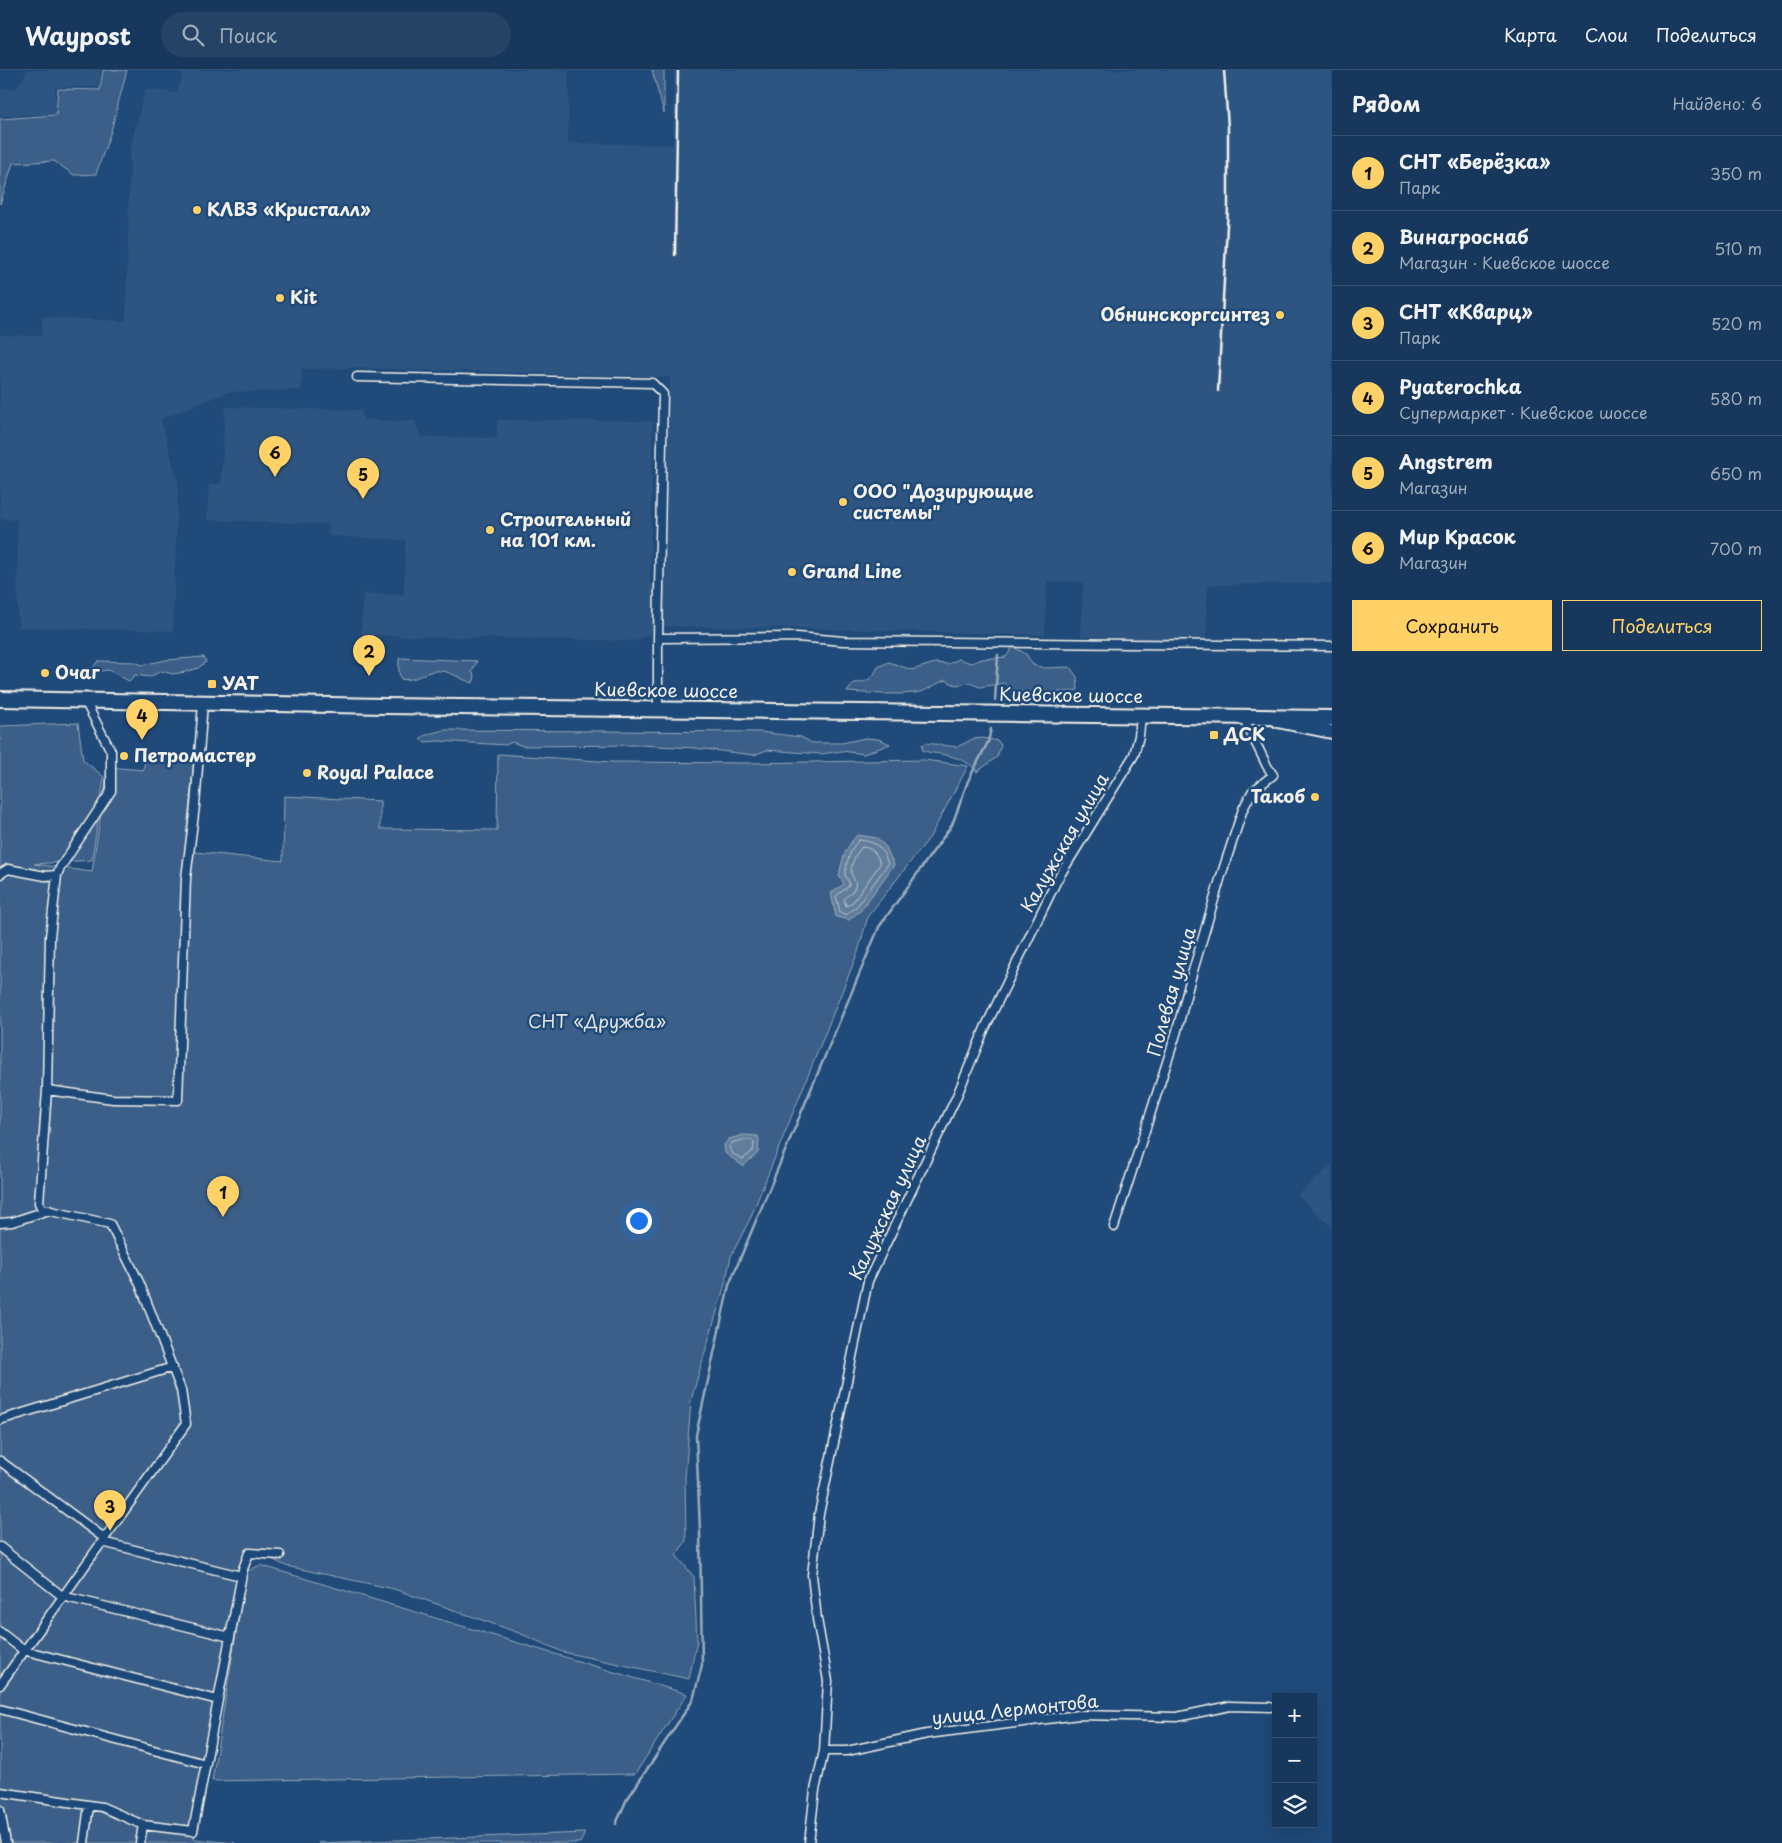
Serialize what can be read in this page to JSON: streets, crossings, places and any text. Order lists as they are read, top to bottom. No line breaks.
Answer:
{"streets":{"highway":["Киевское шоссе"],"street":["Калужская улица","Полевая улица","улица Лермонтова"]},"crossings":[["Киевское шоссе","Калужская улица"],["Киевское шоссе","Полевая улица"],["Калужская улица","улица Лермонтова"]],"parks":["СНТ «Дружба»"],"places":{"other":["КЛВЗ «Кристалл»","Kit","Обнинскоргсинтез","ООО \"Дозирующие системы\"","Строительный на 101 км.","Grand Line","Очаг","Петромастер","Royal Palace","Такоб"],"transit":["УАТ","ДСК"]},"page":{"header":"Waypost","search":"Поиск","nav":["Карта","Слои","Поделиться"],"heading":["Рядом","Найдено: 6"],"list":[{"mark":"1","name":"СНТ «Берёзка»","note":"Парк","value":"350 m"},{"mark":"2","name":"Винагроснаб","note":"Магазин · Киевское шоссе","value":"510 m"},{"mark":"3","name":"СНТ «Кварц»","note":"Парк","value":"520 m"},{"mark":"4","name":"Pyaterochka","note":"Супермаркет · Киевское шоссе","value":"580 m"},{"mark":"5","name":"Angstrem","note":"Магазин","value":"650 m"},{"mark":"6","name":"Мир Красок","note":"Магазин","value":"700 m"}],"pins":["6","5","2","4","1","3"],"buttons":["Сохранить","Поделиться"],"map_buttons":["+","−"]}}
